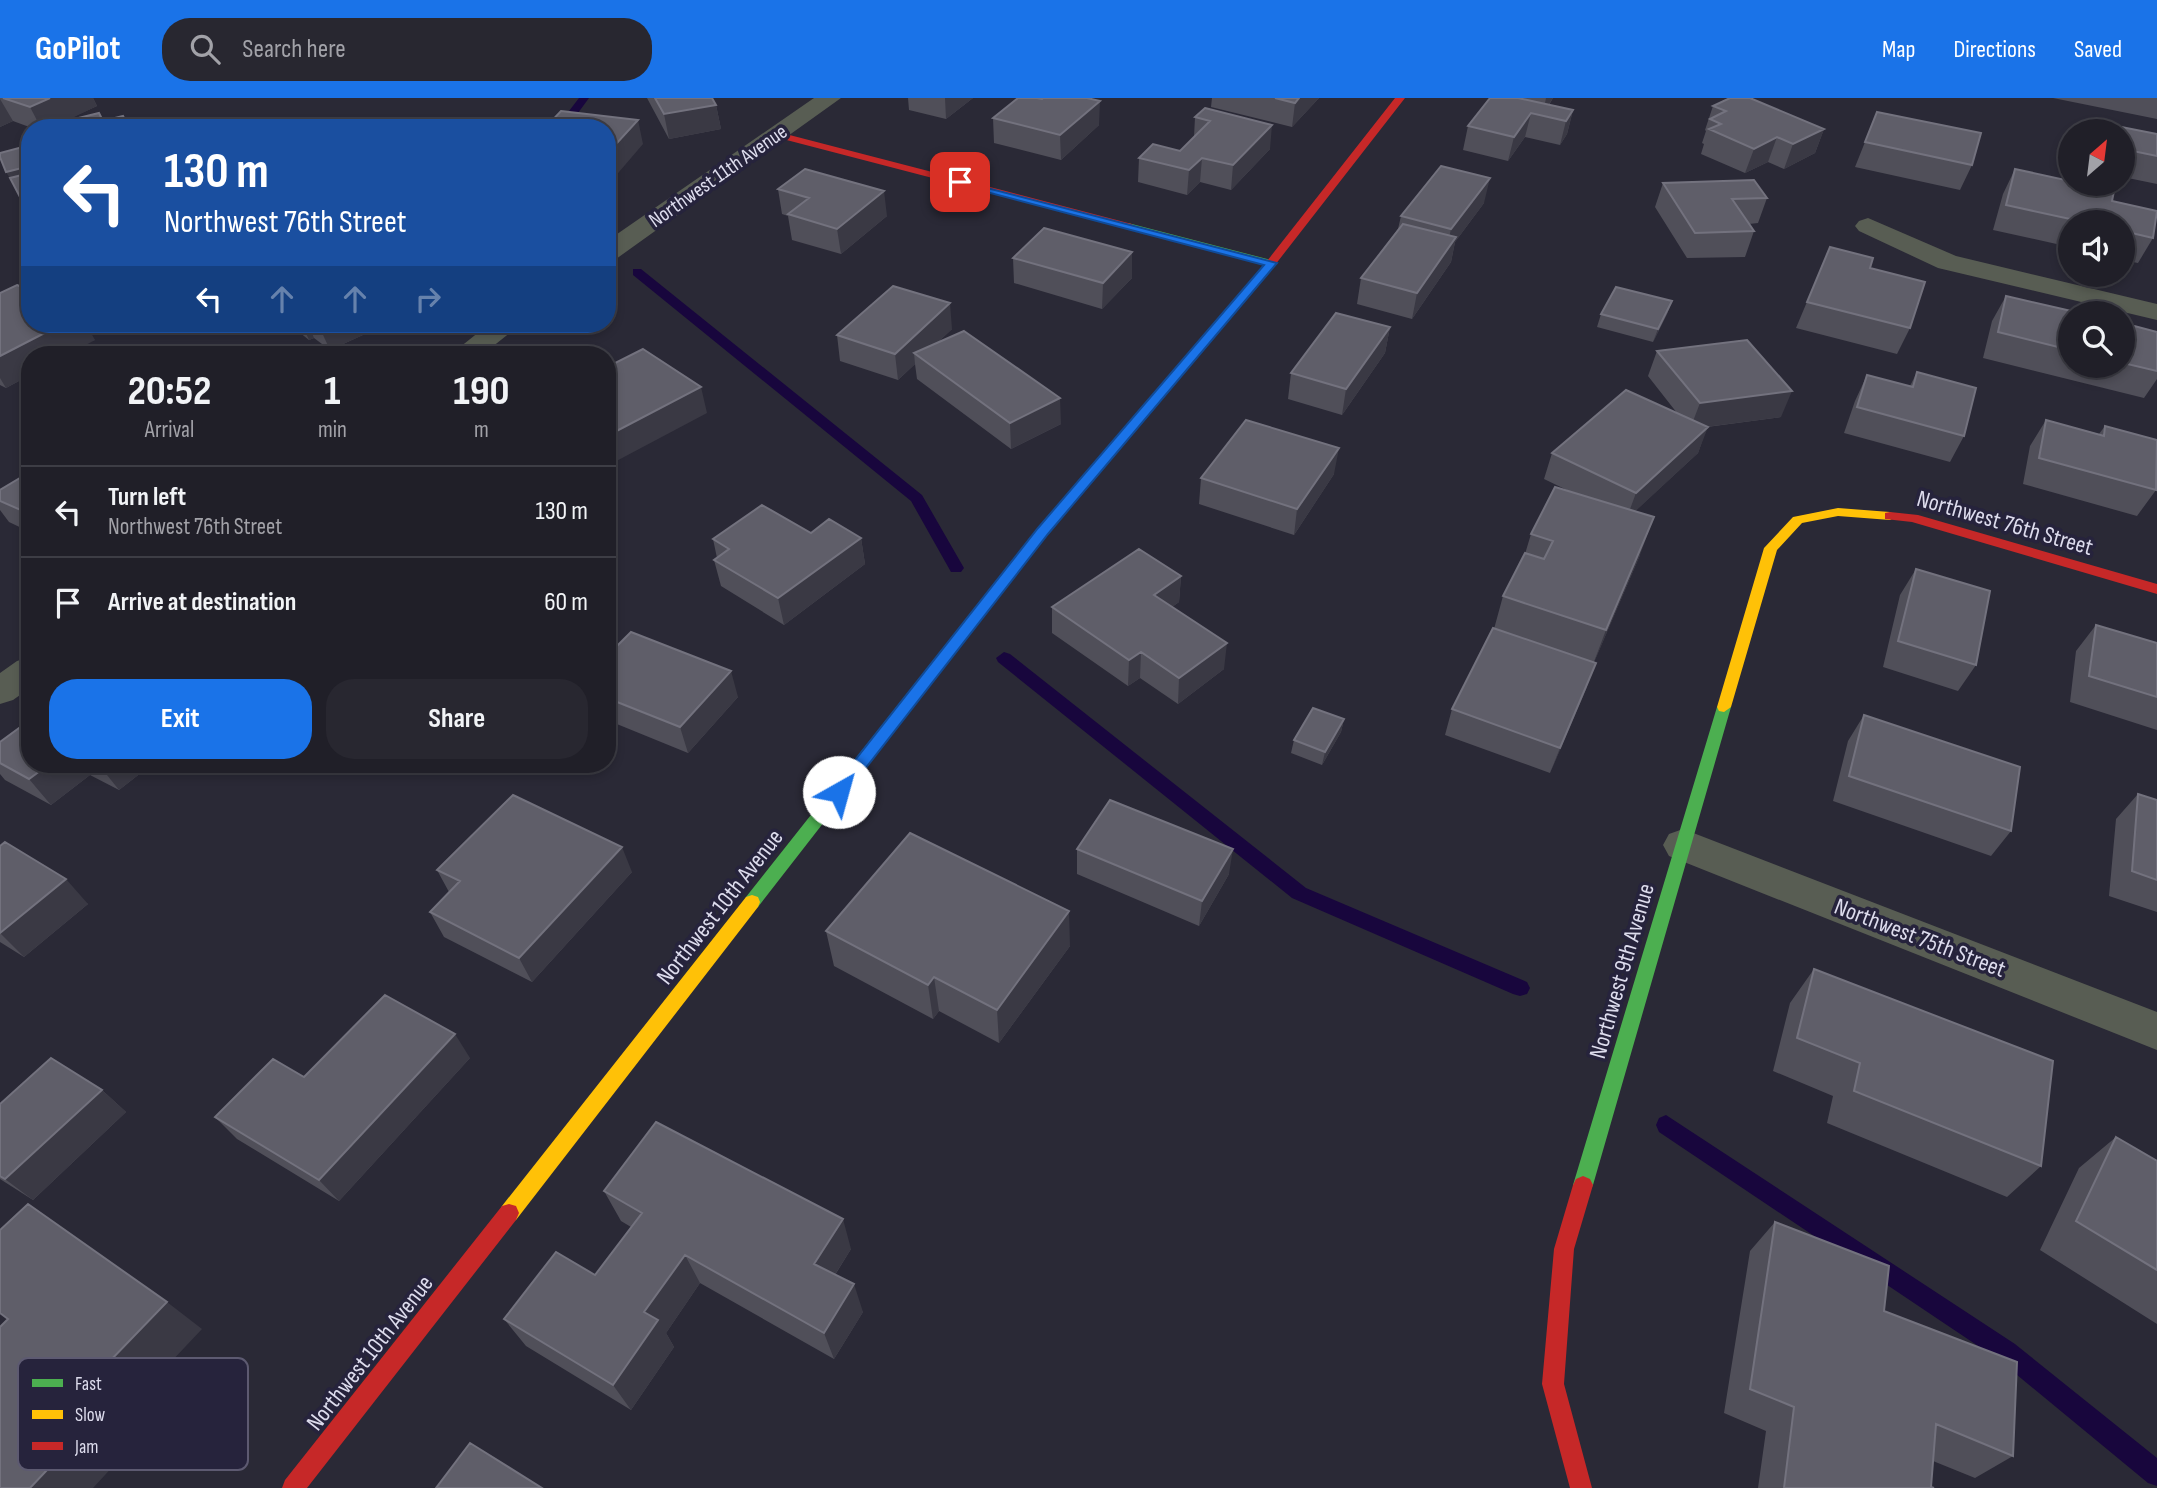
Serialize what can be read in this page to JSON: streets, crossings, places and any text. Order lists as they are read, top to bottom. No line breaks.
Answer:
{"streets":{"street":["Northwest 11th Avenue","Northwest 76th Street","Northwest 10th Avenue","Northwest 75th Street","Northwest 9th Avenue"]},"crossings":[["Northwest 76th Street","Northwest 9th Avenue"],["Northwest 75th Street","Northwest 9th Avenue"]],"legend":["Fast","Slow","Jam"],"north":"top right","page":{"header":"GoPilot","search":"Search here","nav":["Map","Directions","Saved"],"turn":["130 m","Northwest 76th Street"],"eta":["20:52","Arrival","1","min","190","m"],"list":[{"name":"Turn left","note":"Northwest 76th Street","value":"130 m"},{"name":"Arrive at destination","value":"60 m"}],"buttons":["Exit","Share"]}}
